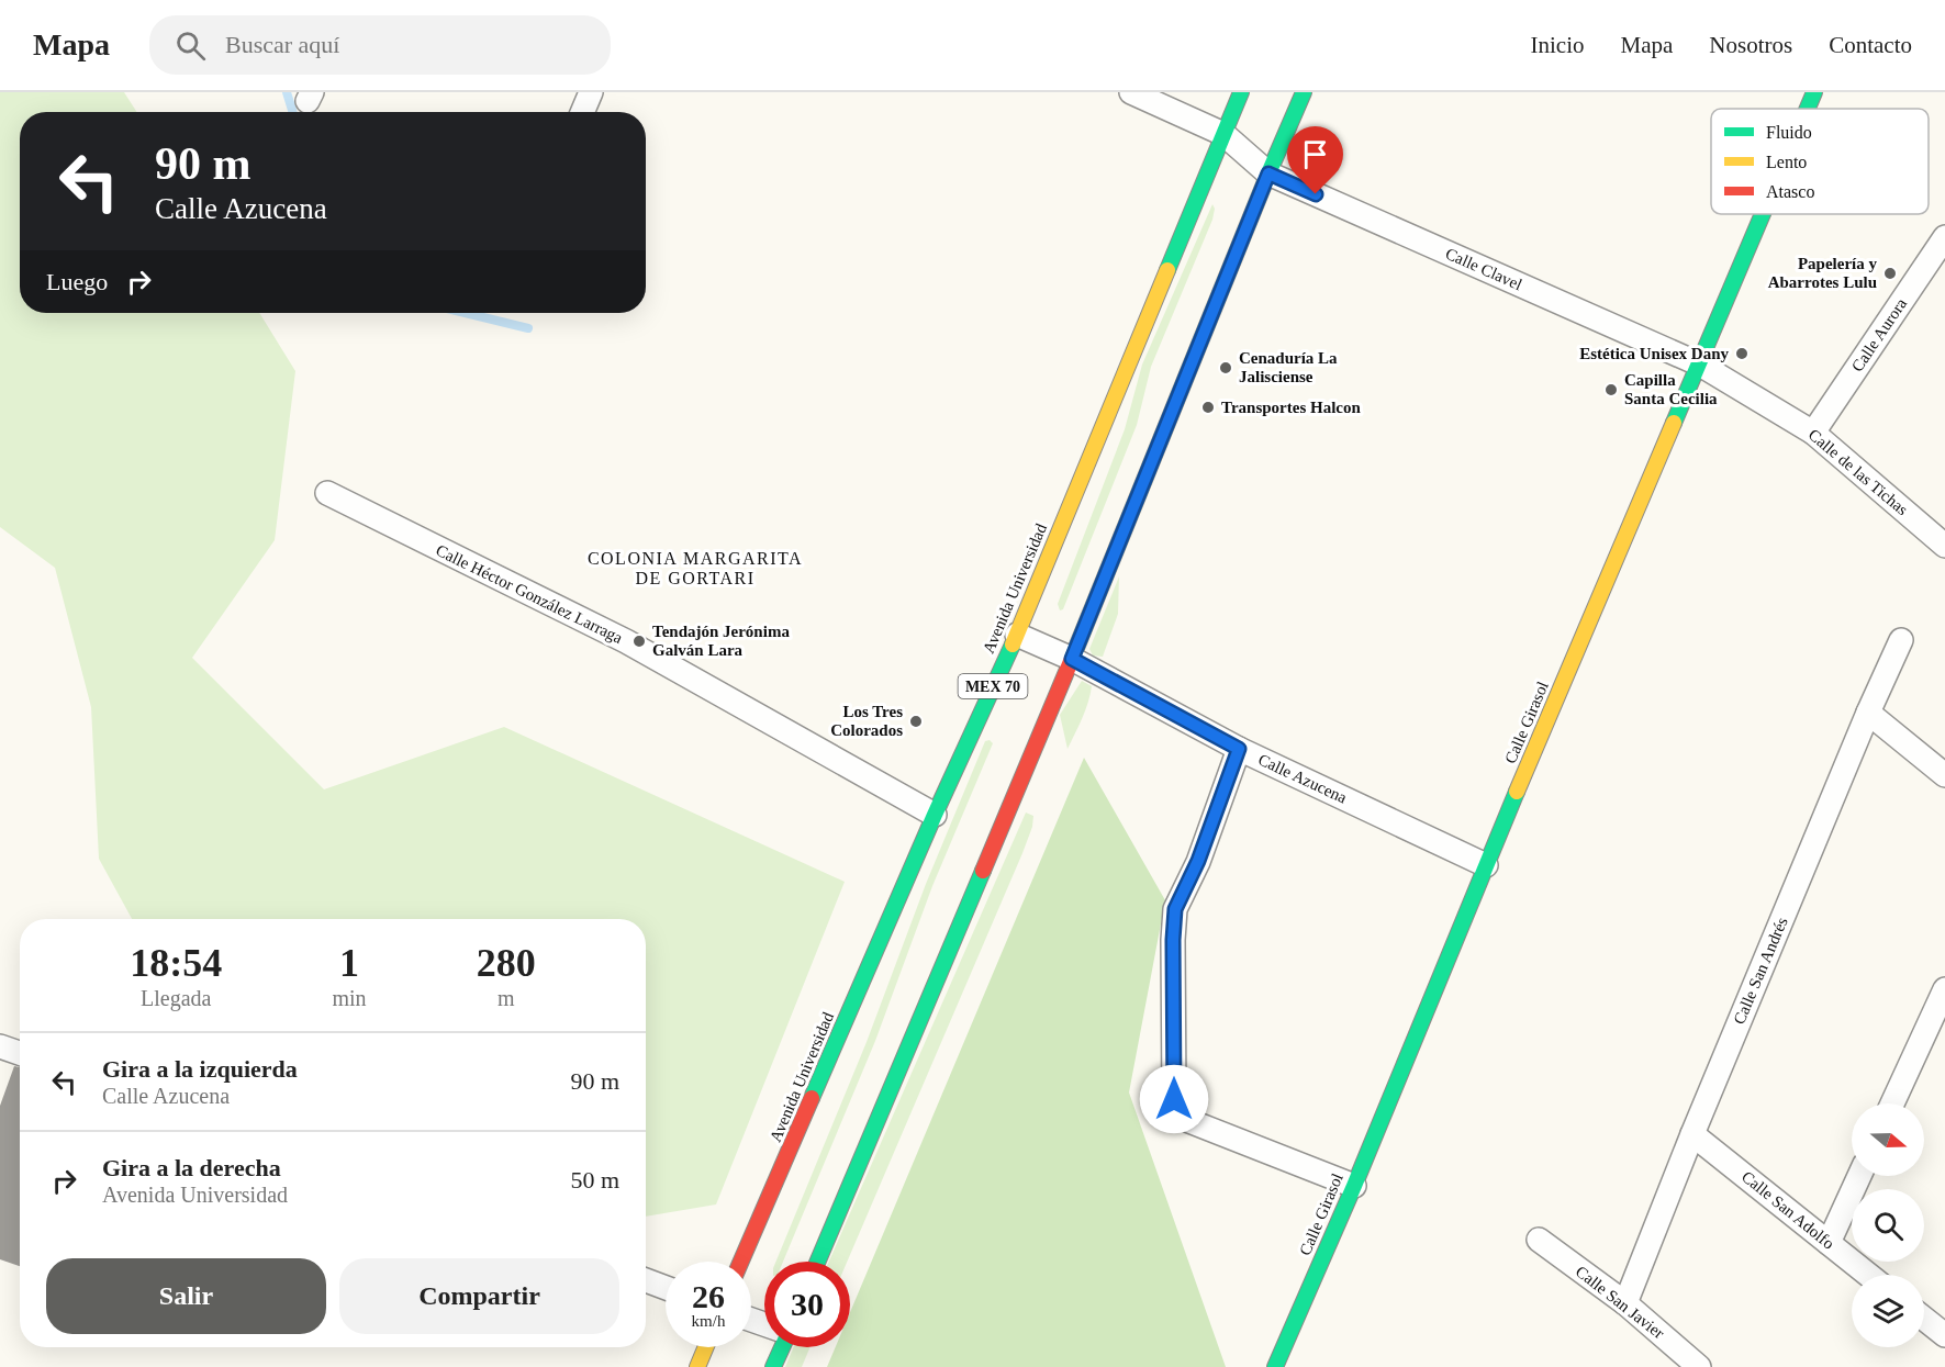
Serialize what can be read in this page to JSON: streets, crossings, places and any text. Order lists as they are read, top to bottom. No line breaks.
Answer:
{"streets":{"main road":["Avenida Universidad","MEX 70","Calle Girasol"],"street":["Calle Clavel","Calle Aurora","Calle de las Tichas","Calle Héctor González Larraga","Calle Azucena","Calle San Andrés","Calle San Adolfo","Calle San Javier"]},"crossings":[["Calle Clavel","Calle de las Tichas"],["Calle Clavel","Avenida Universidad"],["Calle Clavel","Calle Girasol"],["Calle Aurora","Calle de las Tichas"],["Calle de las Tichas","Calle Girasol"],["Avenida Universidad","Calle Héctor González Larraga"],["Avenida Universidad","Calle Azucena"],["Calle Girasol","Calle Azucena"],["Calle San Andrés","Calle San Adolfo"],["Calle San Andrés","Calle San Javier"]],"districts":["COLONIA MARGARITA DE GORTARI"],"places":["Papelería y Abarrotes Lulu","Estética Unisex Dany","Cenaduría La Jalisciense","Capilla Santa Cecilia","Transportes Halcon","Tendajón Jerónima Galván Lara","Los Tres Colorados"],"legend":["Fluido","Lento","Atasco"],"north":"right","page":{"header":"Mapa","search":"Buscar aquí","nav":["Inicio","Mapa","Nosotros","Contacto"],"turn":["90 m","Calle Azucena"],"then":"Luego","eta":["18:54","Llegada","1","min","280","m"],"list":[{"name":"Gira a la izquierda","note":"Calle Azucena","value":"90 m"},{"name":"Gira a la derecha","note":"Avenida Universidad","value":"50 m"}],"buttons":["Salir","Compartir"],"speed":"26 km/h","limit":"30"}}
